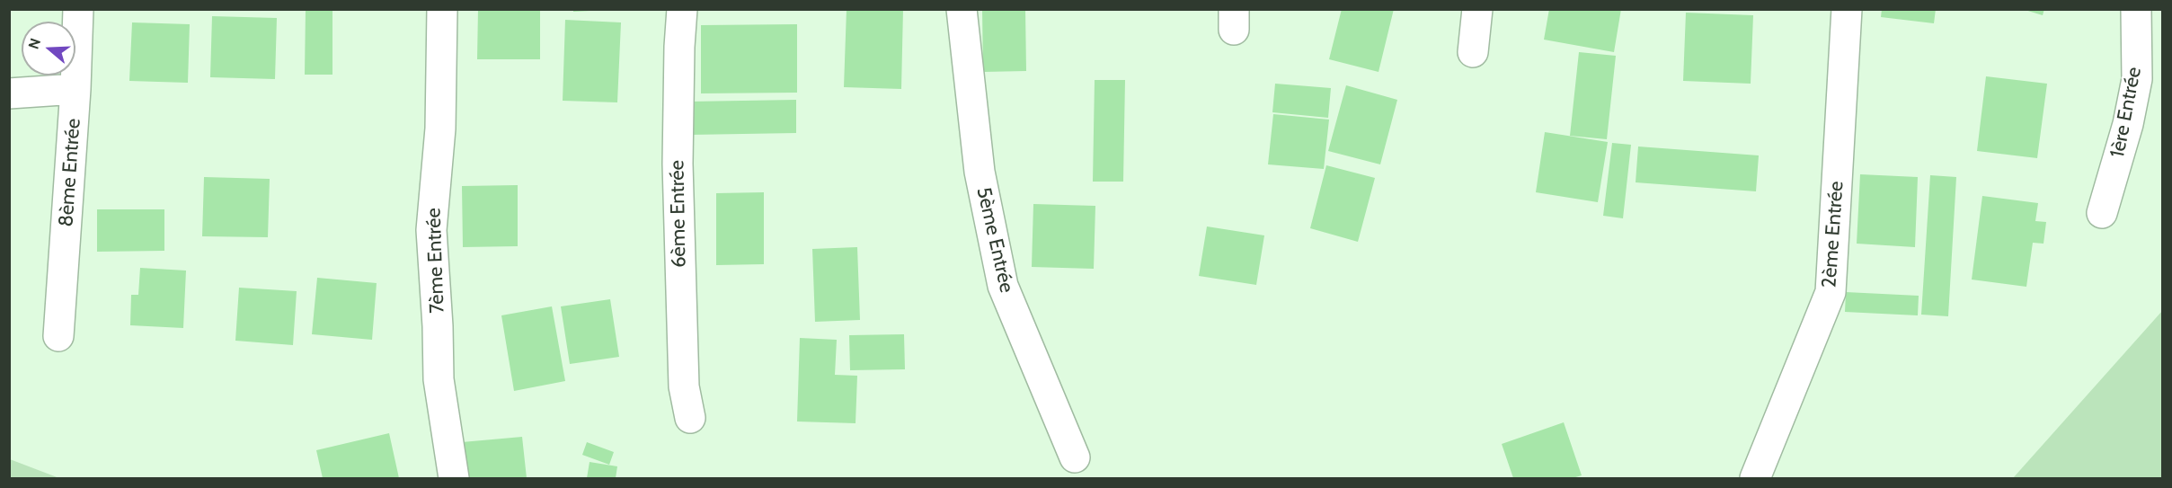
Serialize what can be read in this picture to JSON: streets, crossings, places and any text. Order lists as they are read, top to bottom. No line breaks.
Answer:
{"streets":{"street":["1ère Entrée","8ème Entrée","6ème Entrée","2ème Entrée","5ème Entrée","7ème Entrée"]},"north":"left"}
